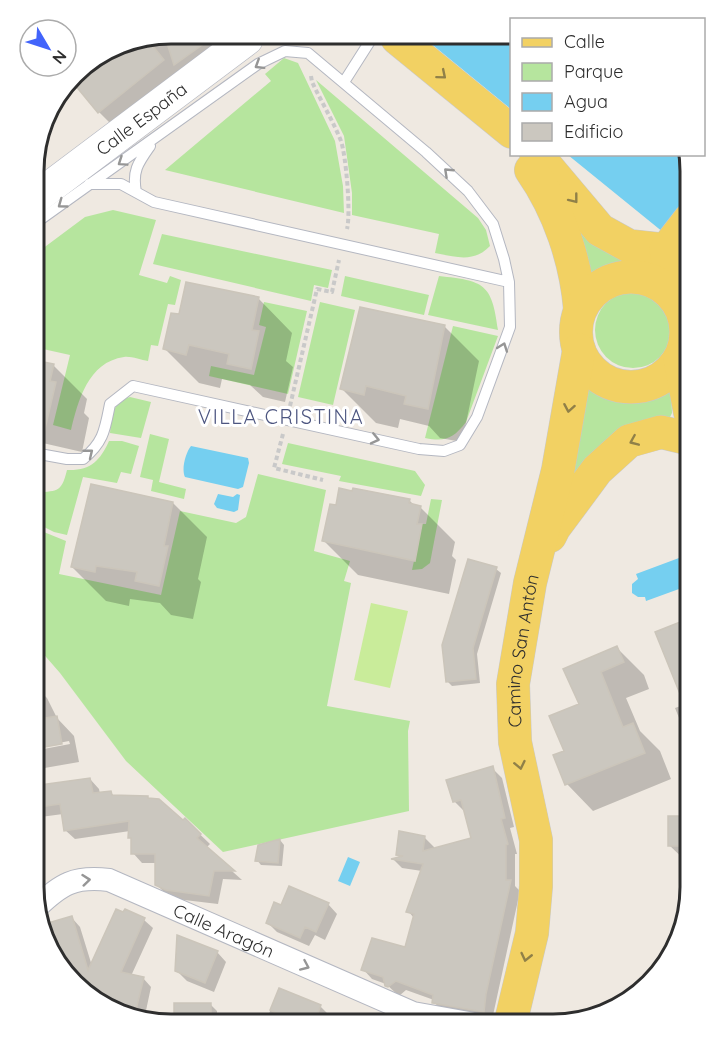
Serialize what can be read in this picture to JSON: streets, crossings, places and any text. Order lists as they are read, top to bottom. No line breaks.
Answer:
{"streets":{"main road":["Camino San Antón"],"street":["Calle España","Calle Aragón"]},"one_way":["Camino San Antón","Calle Aragón"],"districts":["VILLA CRISTINA"],"legend":["Calle","Parque","Agua","Edificio"],"north":"bottom right"}
